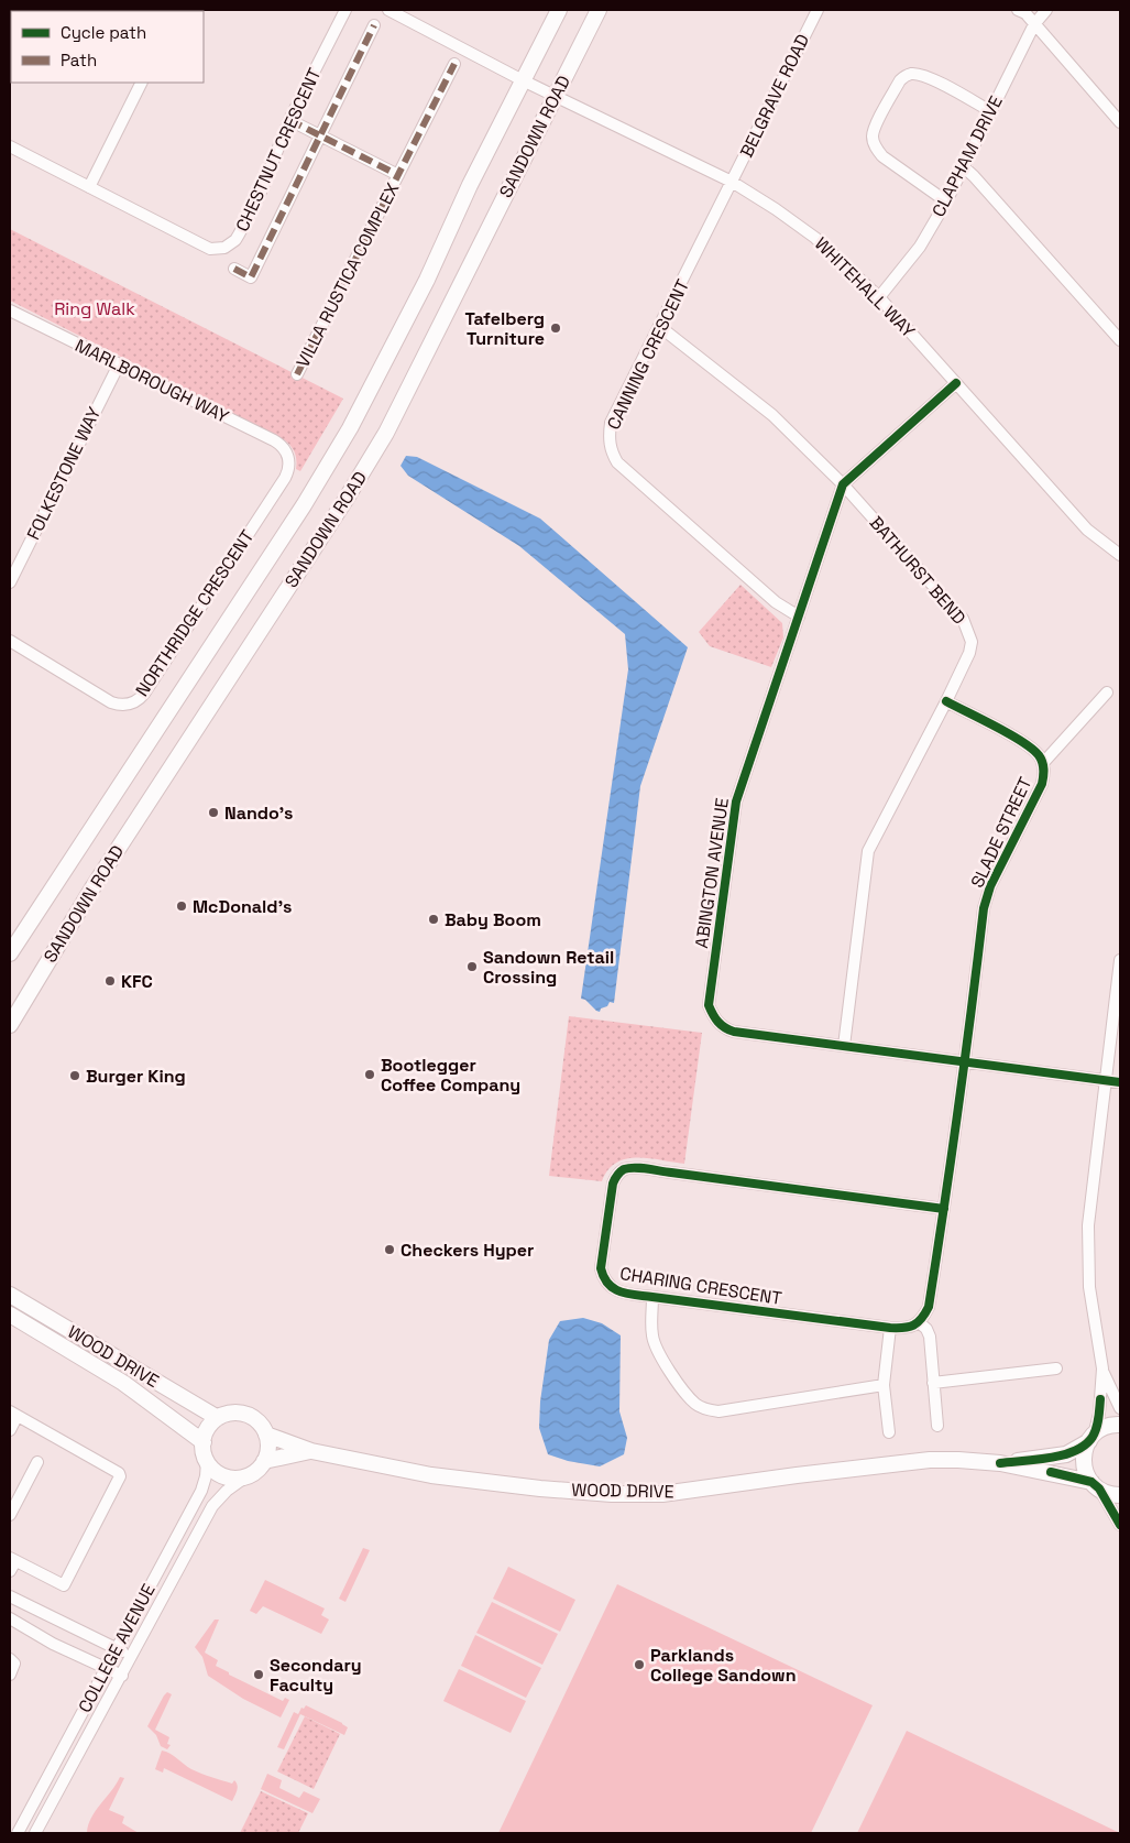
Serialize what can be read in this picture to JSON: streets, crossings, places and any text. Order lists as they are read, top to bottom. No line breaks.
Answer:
{"streets":{"main road":["SANDOWN ROAD","WOOD DRIVE"],"street":["BELGRAVE ROAD","CHESTNUT CRESCENT","CLAPHAM DRIVE","VILLA RUSTICA COMPLEX","WHITEHALL WAY","CANNING CRESCENT","MARLBOROUGH WAY","FOLKESTONE WAY","BATHURST BEND","NORTHRIDGE CRESCENT","SLADE STREET","ABINGTON AVENUE","CHARING CRESCENT","COLLEGE AVENUE"]},"crossings":[["BELGRAVE ROAD","WHITEHALL WAY"],["BELGRAVE ROAD","CANNING CRESCENT"],["SANDOWN ROAD","WHITEHALL WAY"],["CHESTNUT CRESCENT","VILLA RUSTICA COMPLEX"],["CLAPHAM DRIVE","WHITEHALL WAY"],["WHITEHALL WAY","CANNING CRESCENT"],["WHITEHALL WAY","ABINGTON AVENUE"],["CANNING CRESCENT","BATHURST BEND"],["CANNING CRESCENT","ABINGTON AVENUE"],["MARLBOROUGH WAY","FOLKESTONE WAY"],["MARLBOROUGH WAY","NORTHRIDGE CRESCENT"],["BATHURST BEND","SLADE STREET"],["BATHURST BEND","ABINGTON AVENUE"],["SLADE STREET","ABINGTON AVENUE"],["WOOD DRIVE","COLLEGE AVENUE"]],"parks":["Ring Walk"],"places":["Tafelberg Turniture","Nando's","McDonald's","Baby Boom","Sandown Retail Crossing","KFC","Bootlegger Coffee Company","Burger King","Checkers Hyper","Parklands College Sandown","Secondary Faculty"],"legend":["Cycle path","Path"]}
